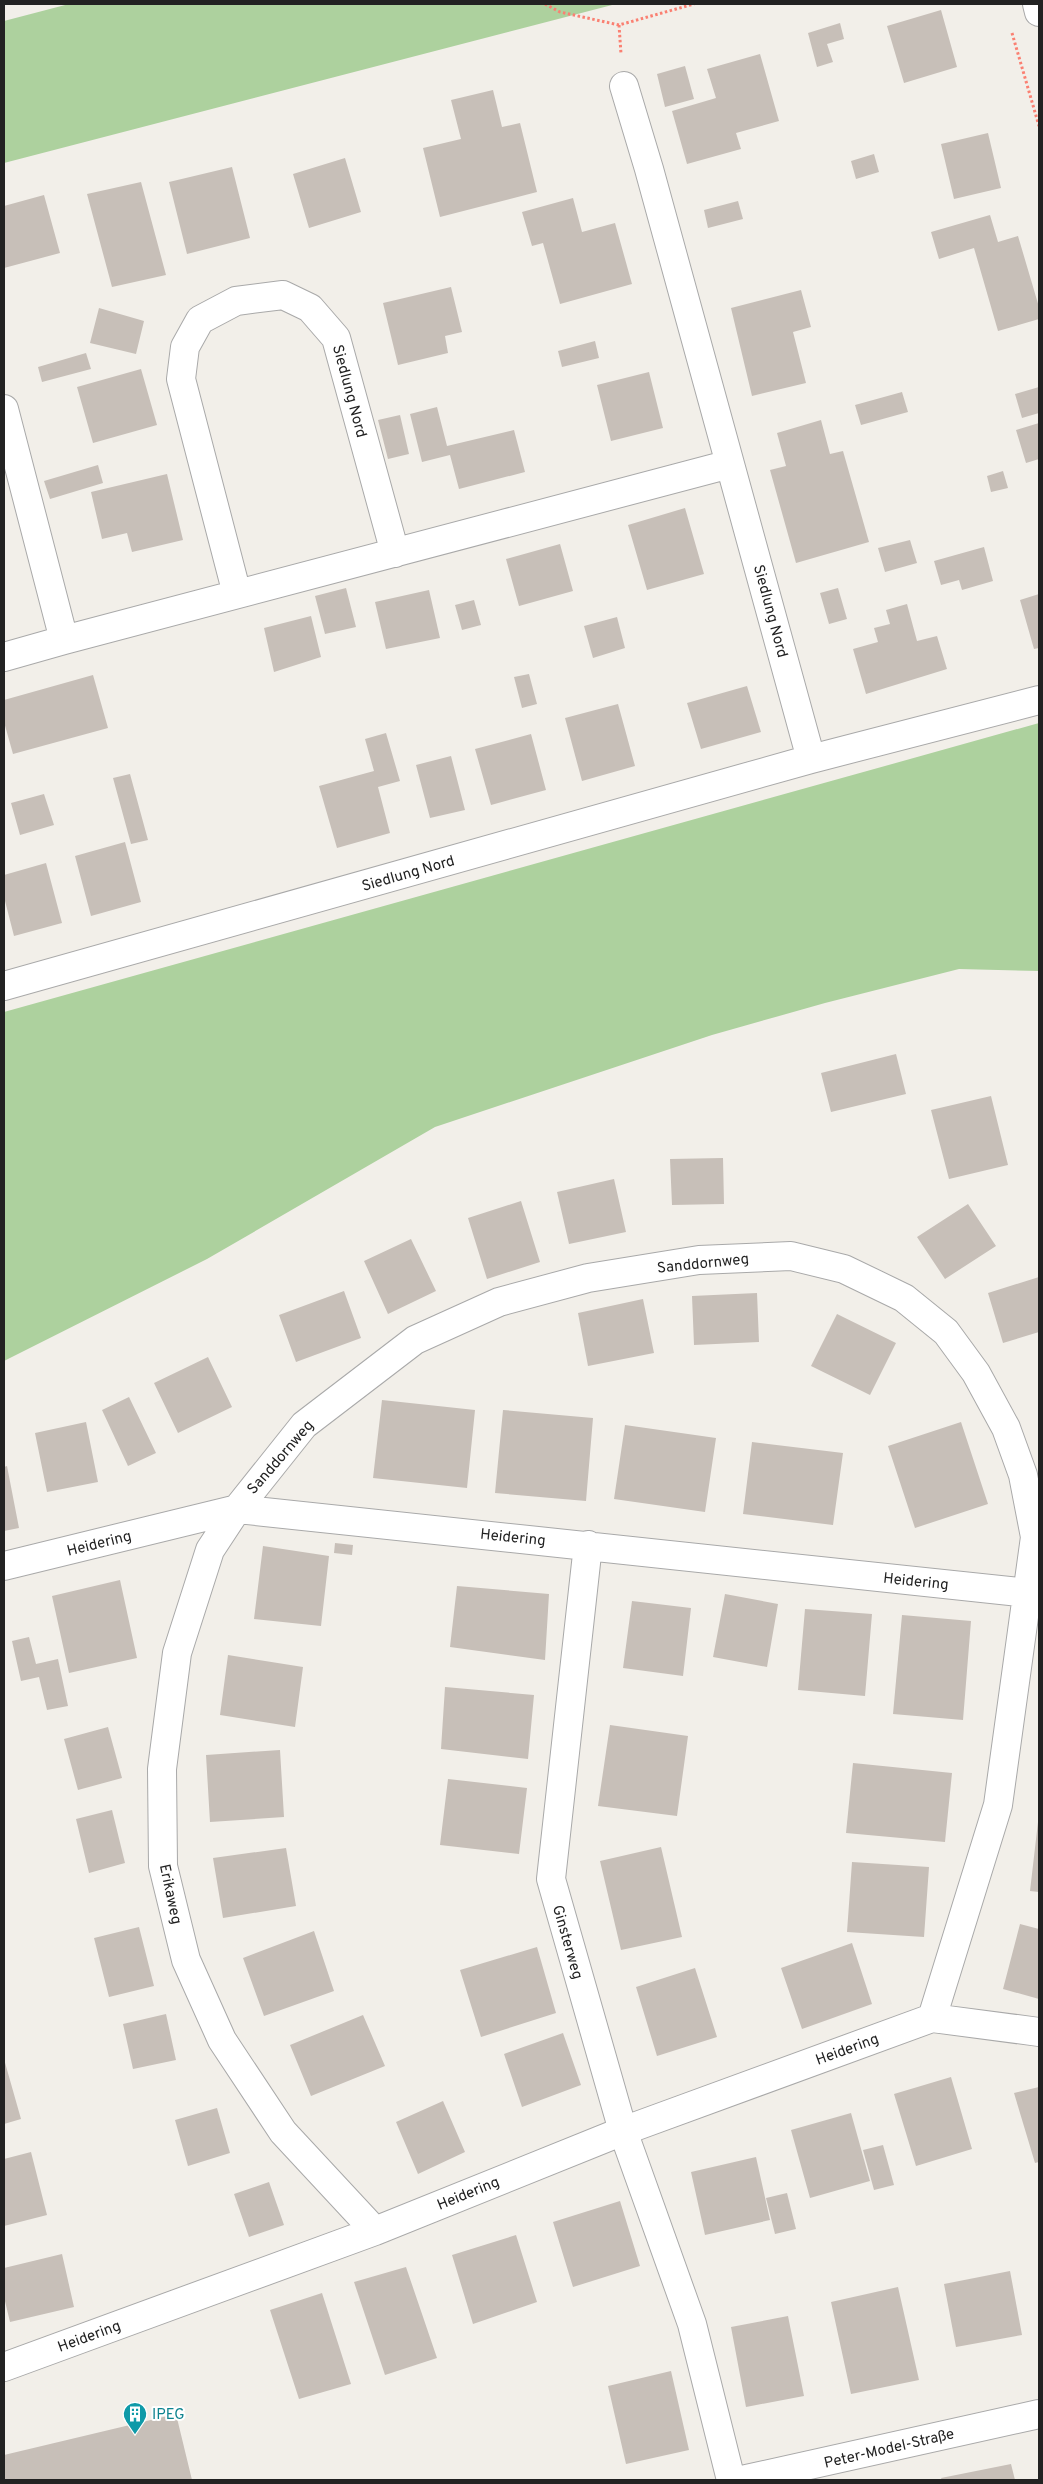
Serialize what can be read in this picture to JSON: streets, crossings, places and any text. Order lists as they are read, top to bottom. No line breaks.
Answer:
{"streets":{"street":["Siedlung Nord","Sanddornweg","Heidering","Erikaweg","Ginsterweg","Peter-Model-Straße"]},"crossings":[["Sanddornweg","Heidering"],["Sanddornweg","Erikaweg"],["Heidering","Erikaweg"],["Heidering","Ginsterweg"]],"places":{"building":["IPEG"]}}
